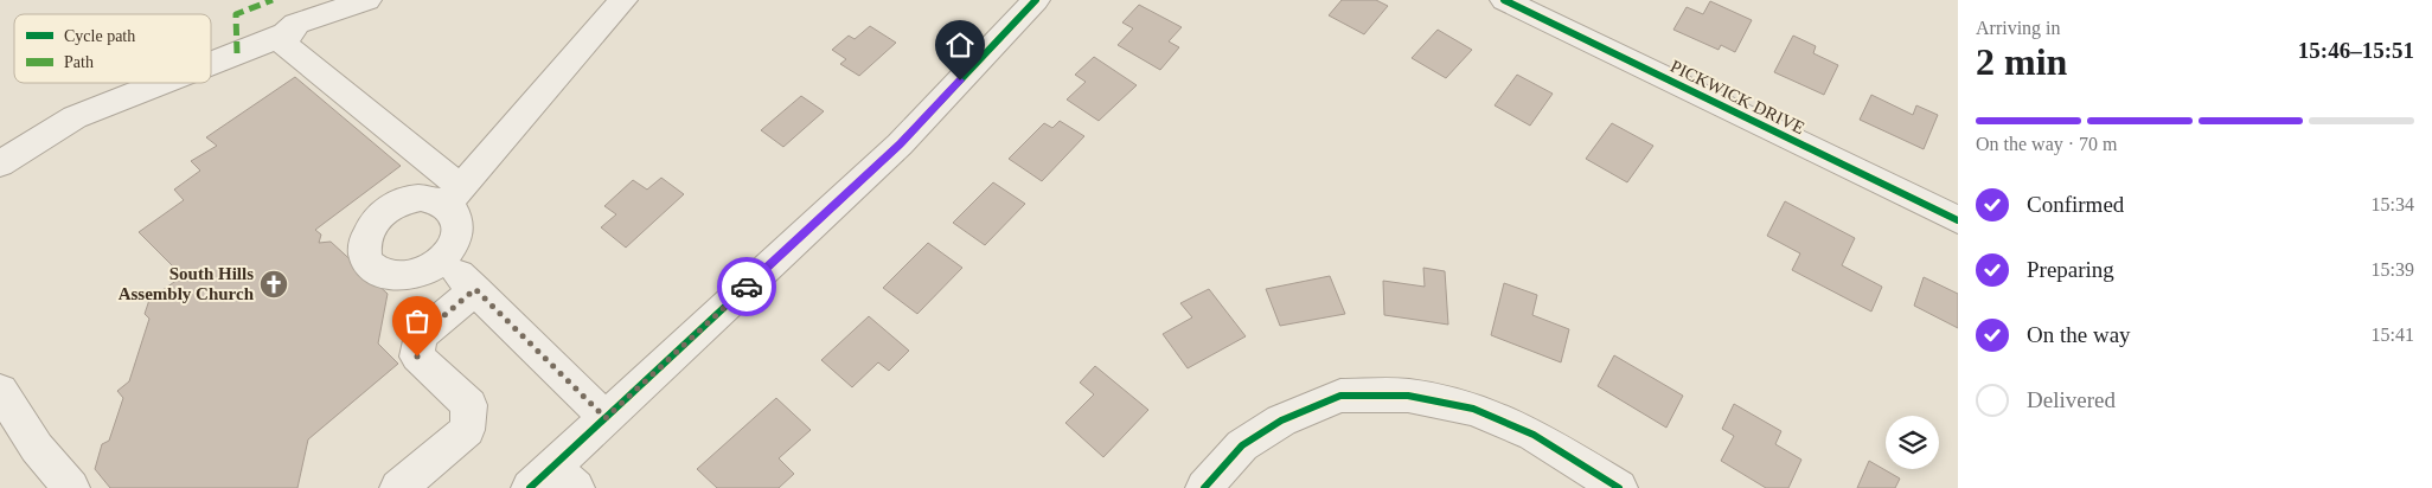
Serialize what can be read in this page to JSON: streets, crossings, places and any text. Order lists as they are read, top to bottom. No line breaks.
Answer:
{"streets":{"street":["PICKWICK DRIVE"]},"places":{"church":["South Hills Assembly Church"]},"legend":["Cycle path","Path"],"page":{"heading":["2 min","Arriving in","15:46–15:51"],"bar":"On the way · 70 m","list":[["Confirmed","15:34"],["Preparing","15:39"],["On the way","15:41"],"Delivered"]}}
